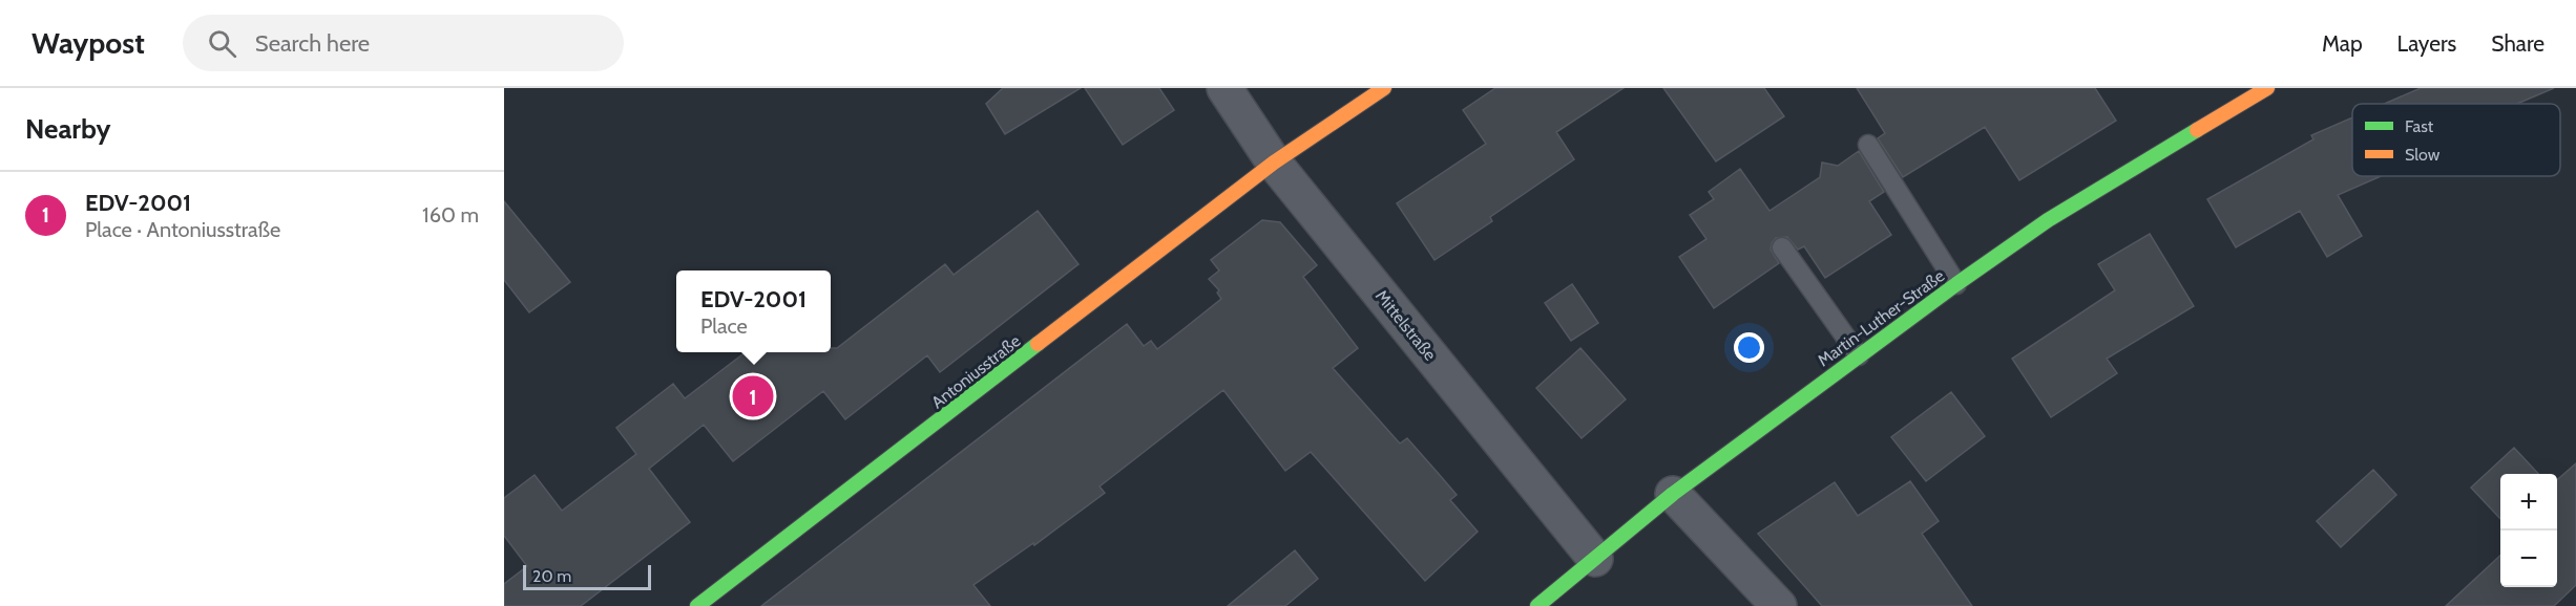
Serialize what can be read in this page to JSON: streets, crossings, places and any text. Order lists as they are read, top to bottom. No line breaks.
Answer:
{"streets":{"street":["Martin-Luther-Straße","Mittelstraße","Antoniusstraße"]},"crossings":[["Martin-Luther-Straße","Mittelstraße"],["Mittelstraße","Antoniusstraße"]],"legend":["Fast","Slow"],"scale_bar":"20 m","page":{"header":"Waypost","search":"Search here","nav":["Map","Layers","Share"],"heading":"Nearby","list":[{"mark":"1","name":"EDV-2001","note":"Place · Antoniusstraße","value":"160 m"}],"popup":["EDV-2001","Place"],"pins":"1","map_buttons":["+","−"],"scale":"20 m"}}
